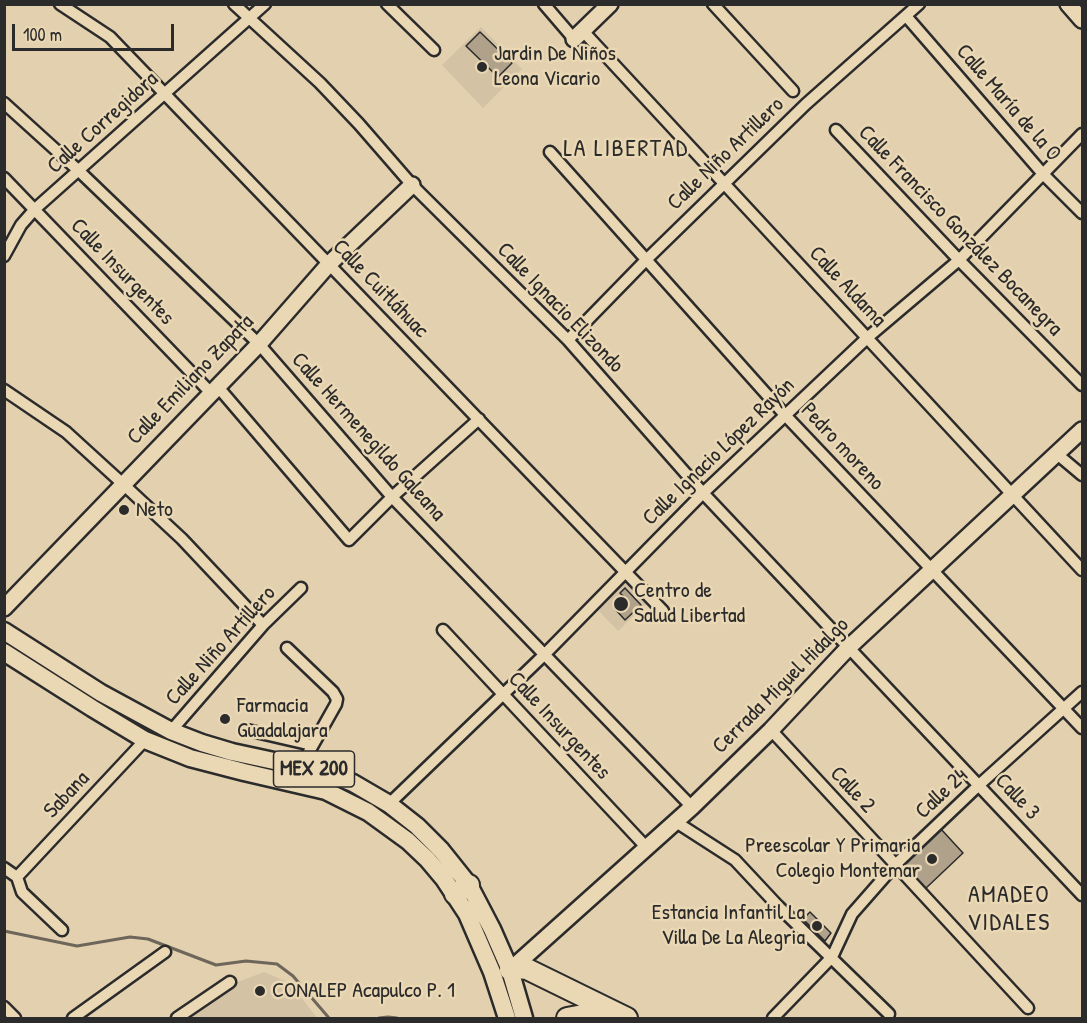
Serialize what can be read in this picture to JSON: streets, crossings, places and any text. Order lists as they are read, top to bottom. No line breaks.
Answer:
{"streets":{"main road":["MEX 200"],"street":["Calle María de la O","Calle Corregidora","Calle Niño Artillero","Calle Francisco González Bocanegra","Calle Insurgentes","Calle Aldama","Calle Cuitláhuac","Calle Ignacio Elizondo","Calle Emiliano Zapata","Calle Hermenegildo Galeana","Pedro moreno","Calle Ignacio López Rayón","Cerrada Miguel Hidalgo","Calle 2","Calle 24","Sabana","Calle 3"]},"crossings":[["Calle María de la O","Calle Niño Artillero"],["Calle María de la O","Calle Ignacio López Rayón"],["Calle Corregidora","Calle Insurgentes"],["Calle Corregidora","Calle Cuitláhuac"],["Calle Corregidora","Calle Ignacio Elizondo"],["Calle Corregidora","Calle Hermenegildo Galeana"],["Calle Niño Artillero","Calle Aldama"],["Calle Niño Artillero","Calle Ignacio Elizondo"],["Calle Niño Artillero","Pedro moreno"],["Calle Niño Artillero","MEX 200"],["Calle Francisco González Bocanegra","Calle Ignacio López Rayón"],["Calle Insurgentes","Calle Emiliano Zapata"],["Calle Insurgentes","Calle Hermenegildo Galeana"],["Calle Insurgentes","Calle Ignacio López Rayón"],["Calle Insurgentes","Cerrada Miguel Hidalgo"],["Calle Aldama","Calle Ignacio López Rayón"],["Calle Aldama","Cerrada Miguel Hidalgo"],["Calle Cuitláhuac","Calle Emiliano Zapata"],["Calle Cuitláhuac","Calle Ignacio López Rayón"],["Calle Ignacio Elizondo","Calle Emiliano Zapata"],["Calle Ignacio Elizondo","Calle Ignacio López Rayón"],["Calle Ignacio Elizondo","Cerrada Miguel Hidalgo"],["Calle Ignacio Elizondo","Calle 3"],["Calle Emiliano Zapata","Calle Hermenegildo Galeana"],["Calle Hermenegildo Galeana","Calle Ignacio López Rayón"],["Calle Hermenegildo Galeana","Cerrada Miguel Hidalgo"],["Pedro moreno","Calle Ignacio López Rayón"],["Pedro moreno","Cerrada Miguel Hidalgo"],["Pedro moreno","Calle 24"],["Calle Ignacio López Rayón","MEX 200"],["Cerrada Miguel Hidalgo","MEX 200"],["Cerrada Miguel Hidalgo","Calle 2"],["Cerrada Miguel Hidalgo","Calle 3"],["MEX 200","Sabana"],["Calle 2","Calle 24"],["Calle 24","Calle 3"]],"districts":["LA LIBERTAD","AMADEO VIDALES"],"places":["Jardin De Niños Leona Vicario","Neto","Centro de Salud Libertad","Farmacia Guadalajara","Preescolar Y Primaria Colegio Montemar","Estancia Infantil La Villa De La Alegria","CONALEP Acapulco P. 1"],"scale_bar":"100 m"}
